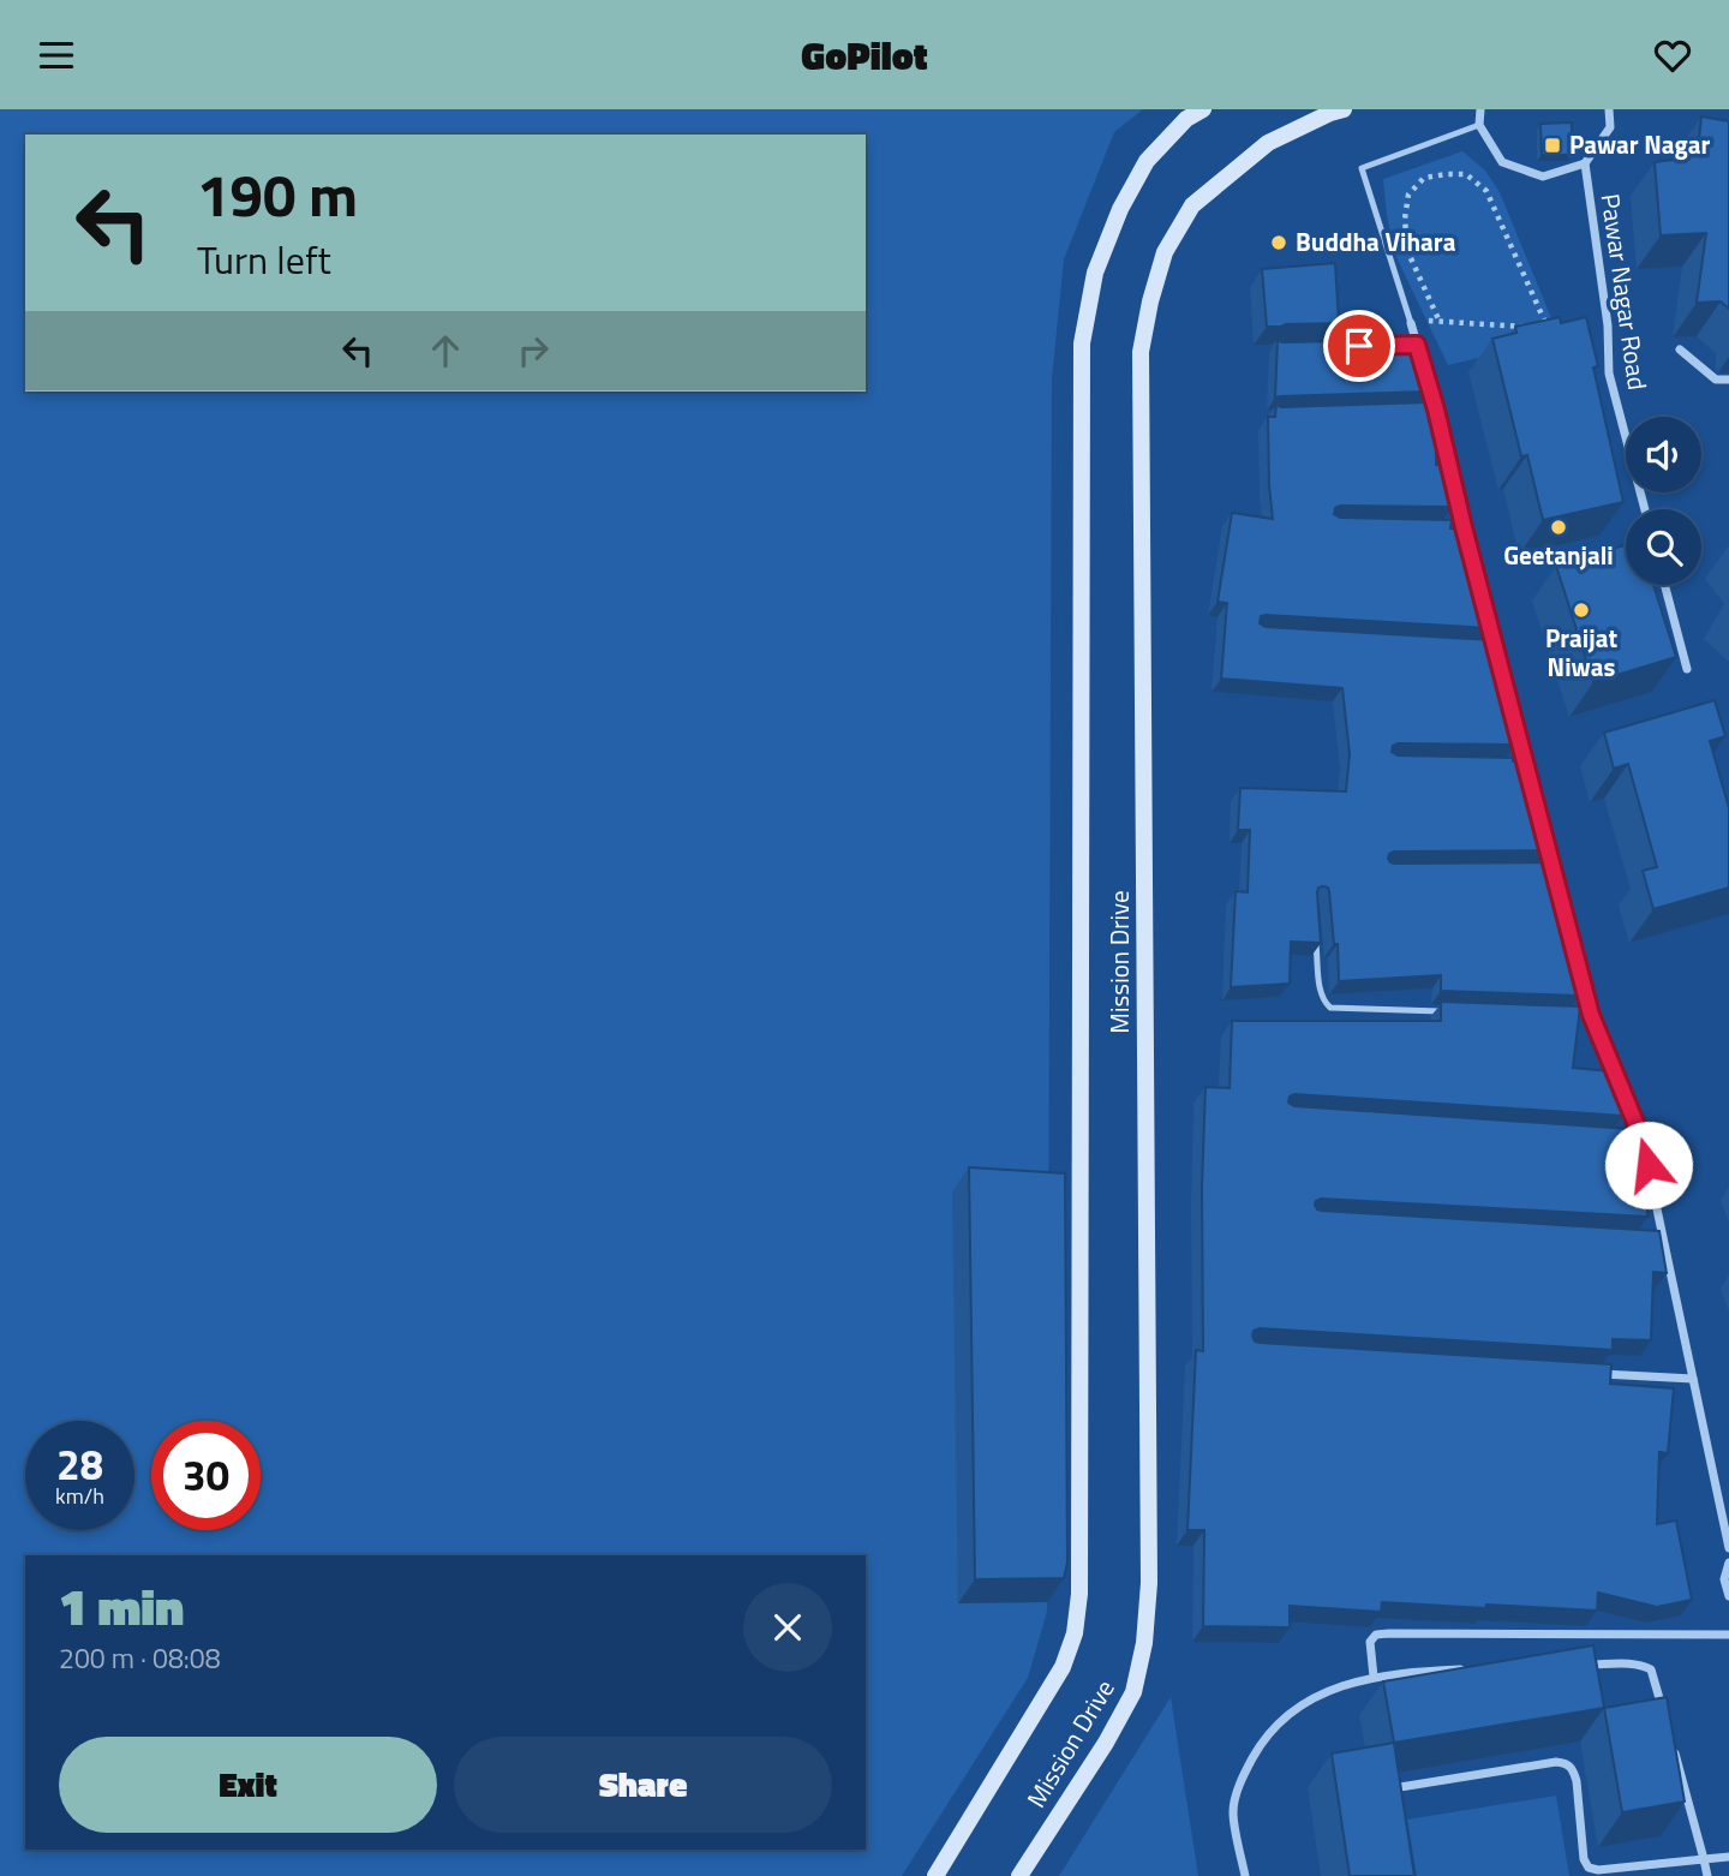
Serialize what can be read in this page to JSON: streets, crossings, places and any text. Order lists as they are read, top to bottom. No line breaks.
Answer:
{"streets":{"street":["Pawar Nagar Road","Mission Drive"]},"places":{"transit":["Pawar Nagar"],"other":["Buddha Vihara","Geetanjali","Praijat Niwas"]},"page":{"header":"GoPilot","turn":["190 m","Turn left"],"speed":"28 km/h","limit":"30","heading":["1 min","200 m · 08:08"],"buttons":["Exit","Share"]}}
